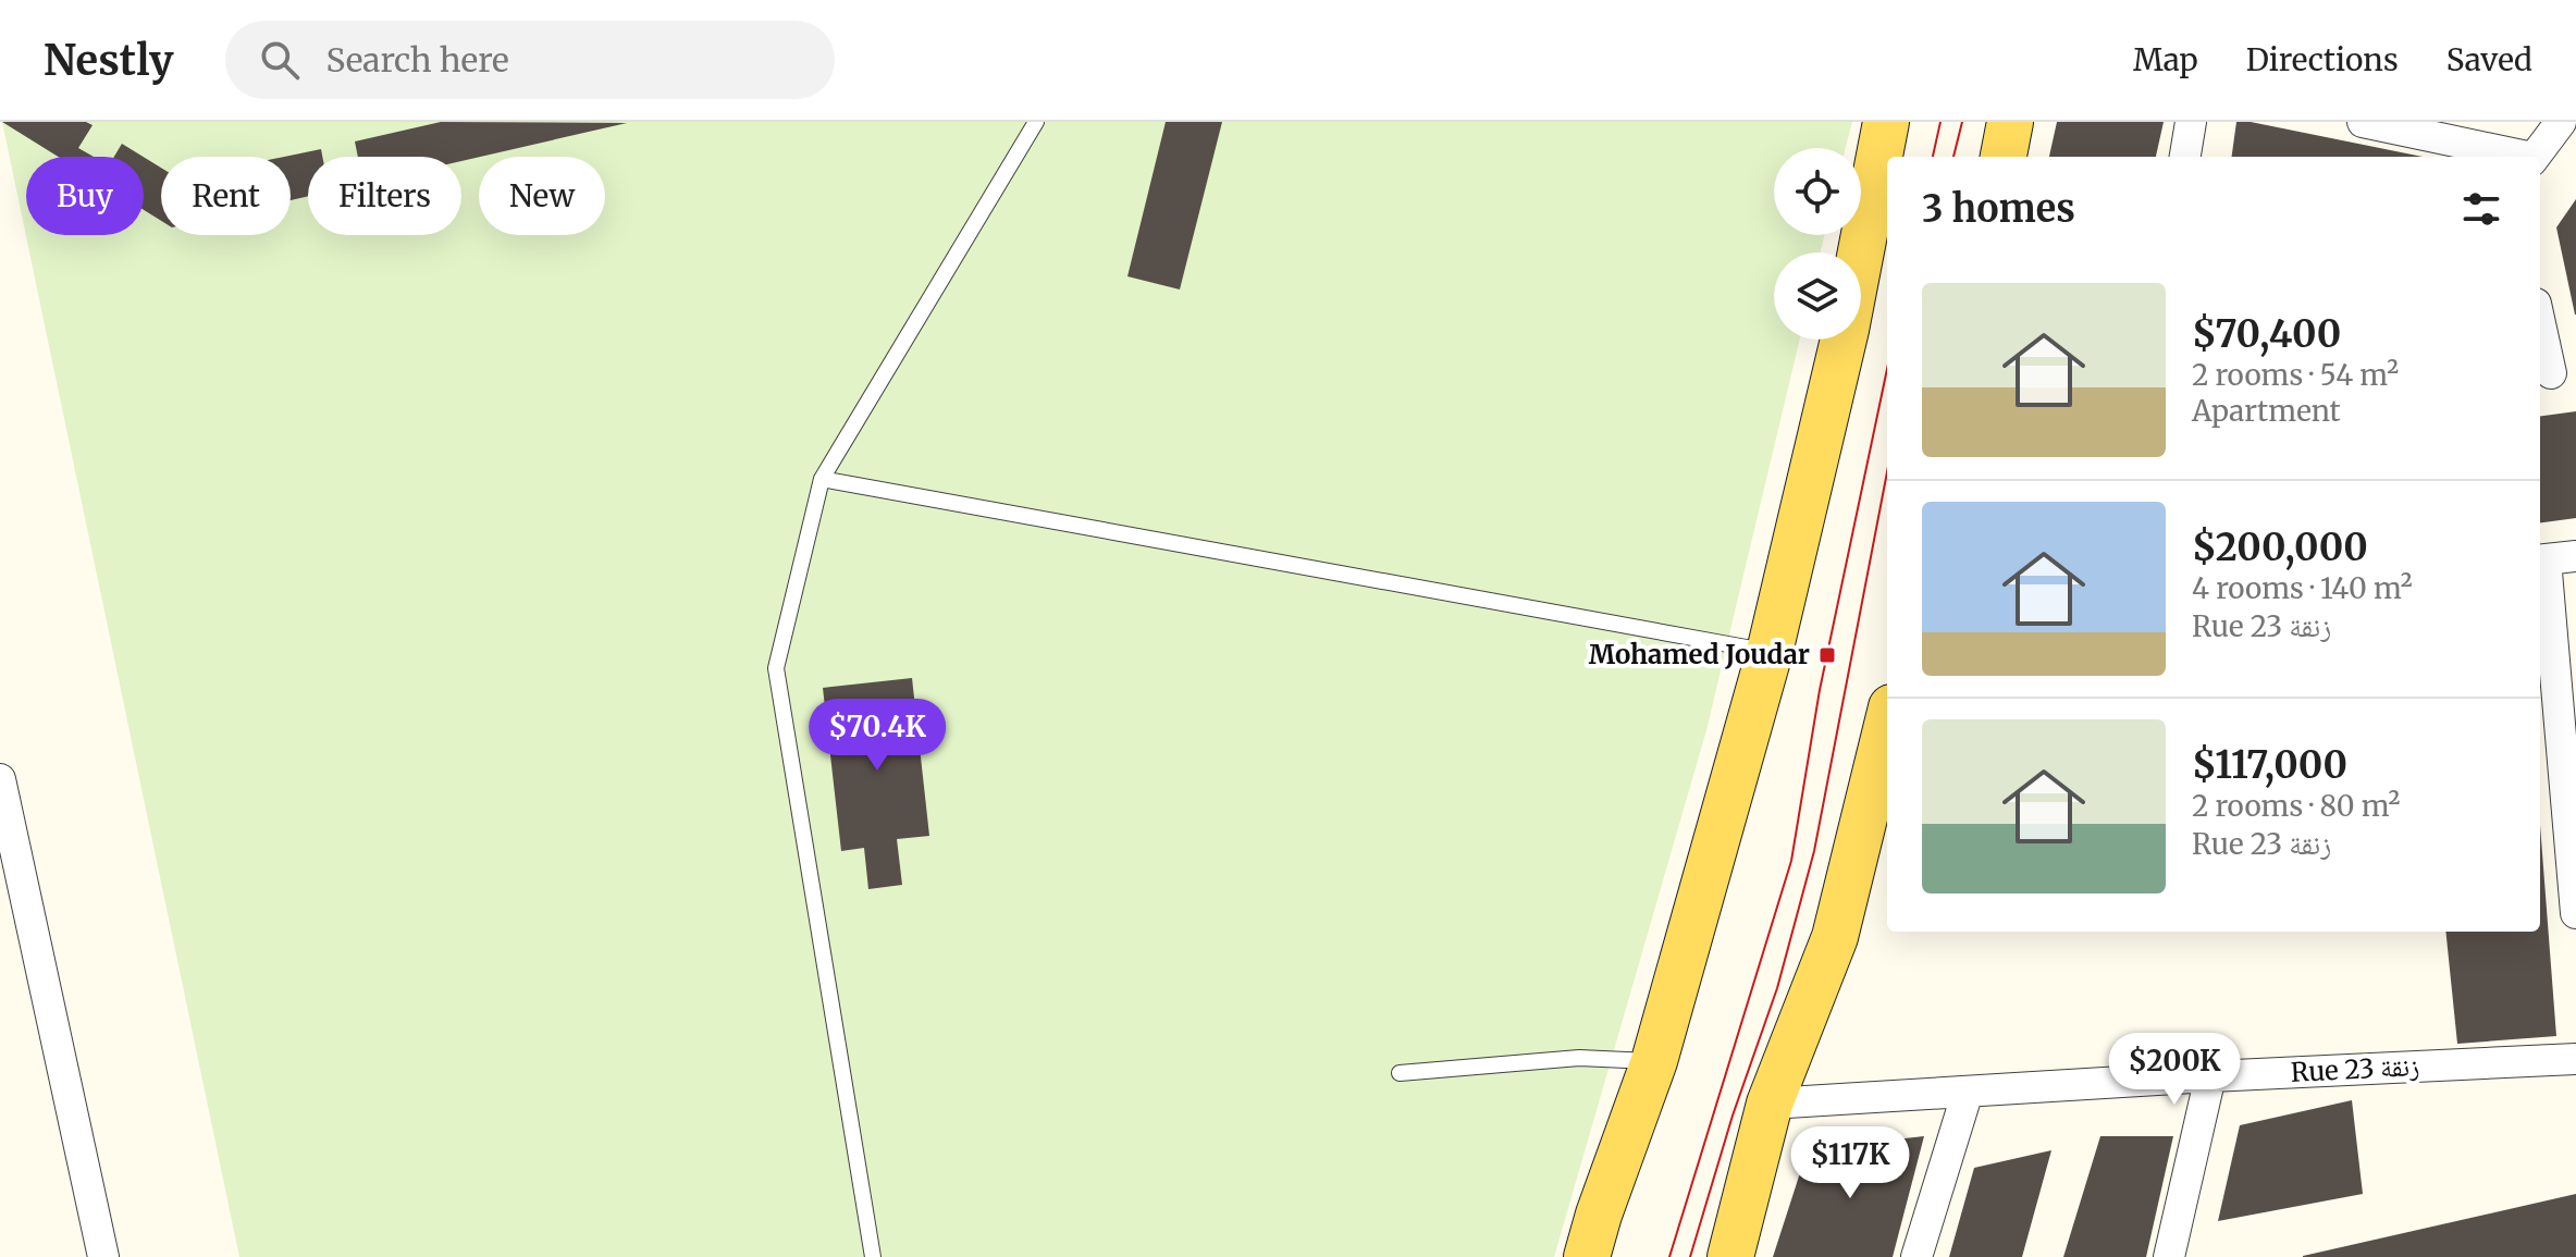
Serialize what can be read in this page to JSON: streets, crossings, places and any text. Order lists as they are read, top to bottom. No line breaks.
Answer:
{"streets":{"street":["Rue 23 زنقة"]},"places":{"transit":["Mohamed Joudar"]},"page":{"header":"Nestly","search":"Search here","nav":["Map","Directions","Saved"],"chip":["Buy","Rent","Filters","New"],"heading":"3 homes","list":[{"name":"$70,400","note":"2 rooms · 54 m² · Apartment"},{"name":"$200,000","note":"4 rooms · 140 m² · Rue 23 زنقة"},{"name":"$117,000","note":"2 rooms · 80 m² · Rue 23 زنقة"}],"price":["$70.4K","$200K","$117K"]}}
